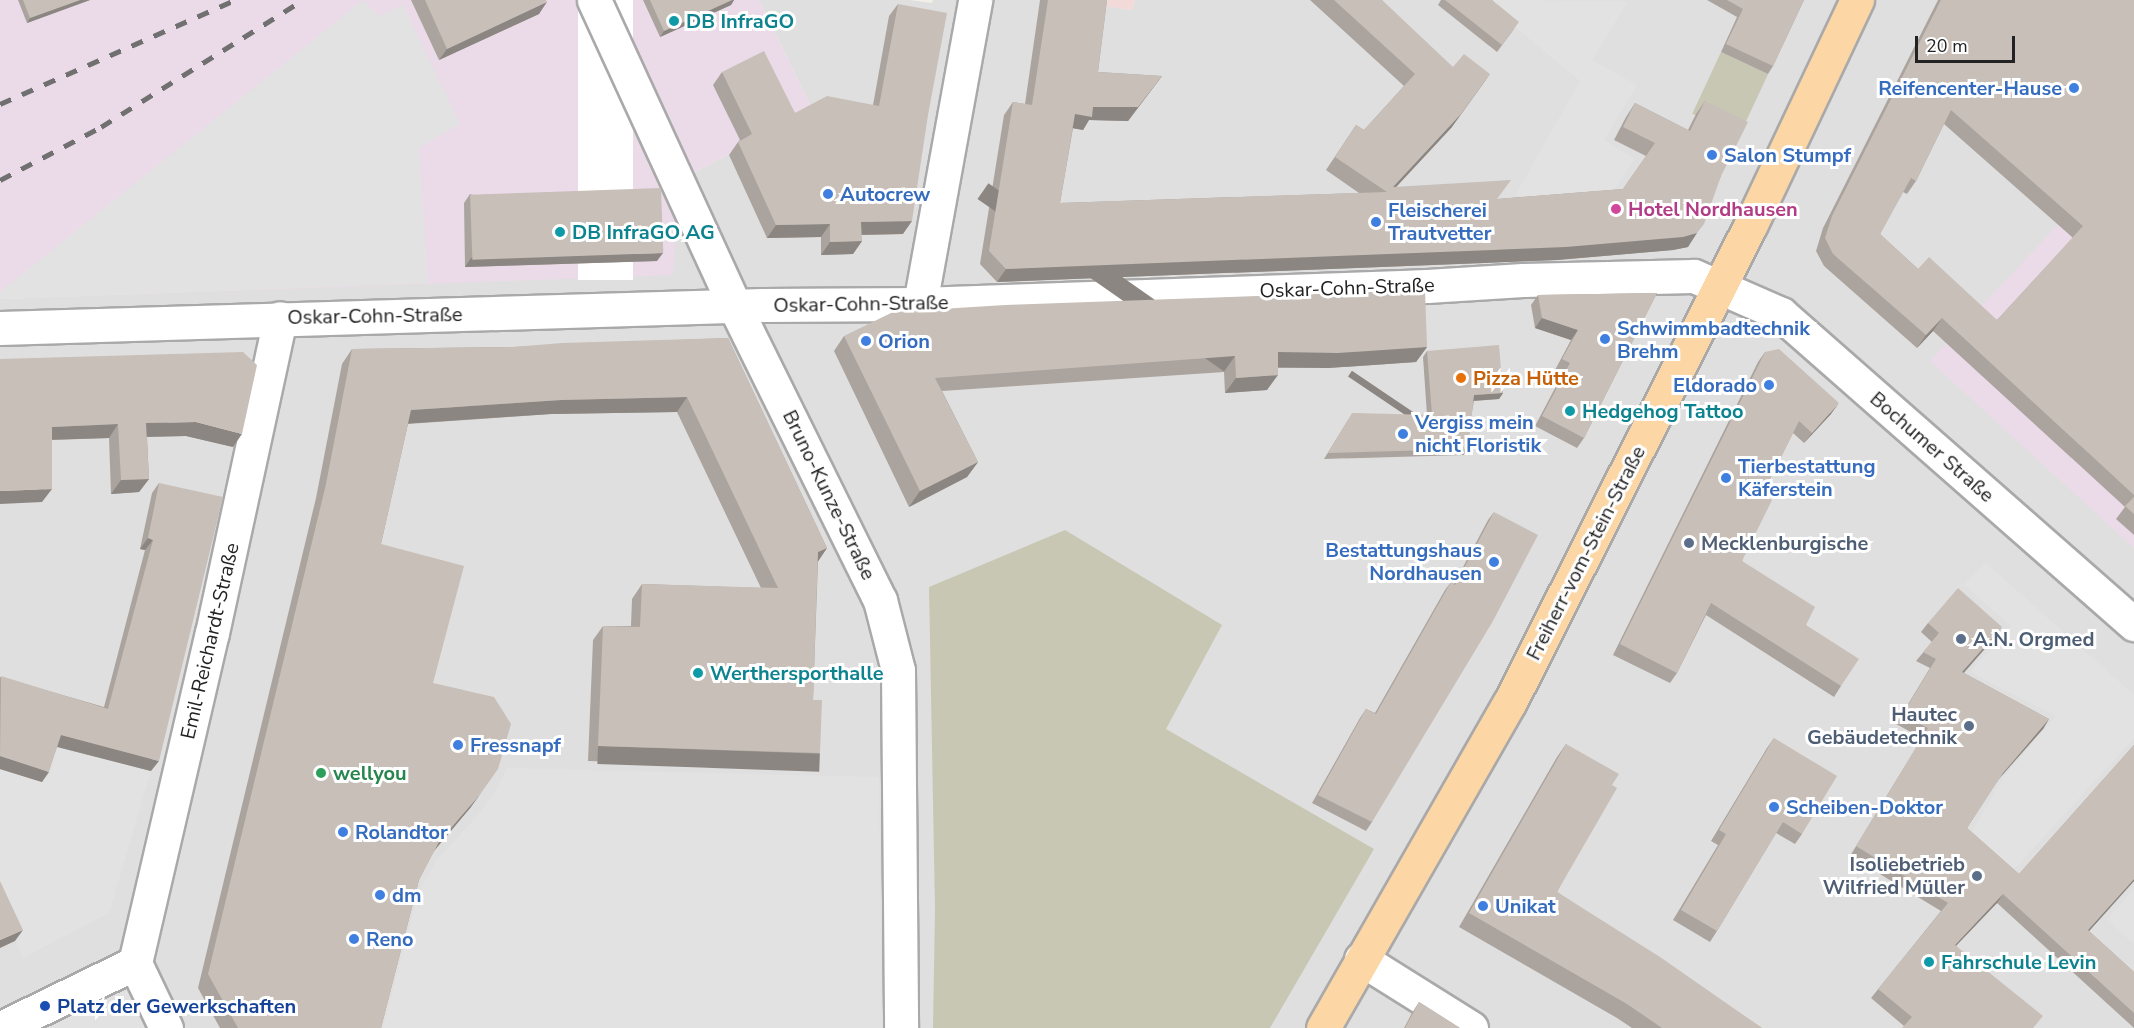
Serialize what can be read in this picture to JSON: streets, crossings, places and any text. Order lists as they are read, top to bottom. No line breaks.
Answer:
{"streets":{"main road":["Freiherr-vom-Stein-Straße"],"street":["Oskar-Cohn-Straße","Bochumer Straße","Bruno-Kunze-Straße","Emil-Reichardt-Straße"]},"crossings":[["Oskar-Cohn-Straße","Bochumer Straße"],["Oskar-Cohn-Straße","Bruno-Kunze-Straße"],["Oskar-Cohn-Straße","Freiherr-vom-Stein-Straße"],["Oskar-Cohn-Straße","Emil-Reichardt-Straße"],["Bochumer Straße","Freiherr-vom-Stein-Straße"]],"places":["DB InfraGO","Reifencenter-Hause","Salon Stumpf","Autocrew","Hotel Nordhausen","Fleischerei Trautvetter","DB InfraGO AG","Schwimmbadtechnik Brehm","Orion","Pizza Hütte","Eldorado","Hedgehog Tattoo","Vergiss mein nicht Floristik","Tierbestattung Käferstein","Mecklenburgische","Bestattungshaus Nordhausen","A.N. Orgmed","Werthersporthalle","Hautec Gebäudetechnik","Fressnapf","wellyou","Scheiben-Doktor","Rolandtor","Isoliebetrieb Wilfried Müller","dm","Unikat","Reno","Fahrschule Levin","Platz der Gewerkschaften"],"scale_bar":"20 m"}
